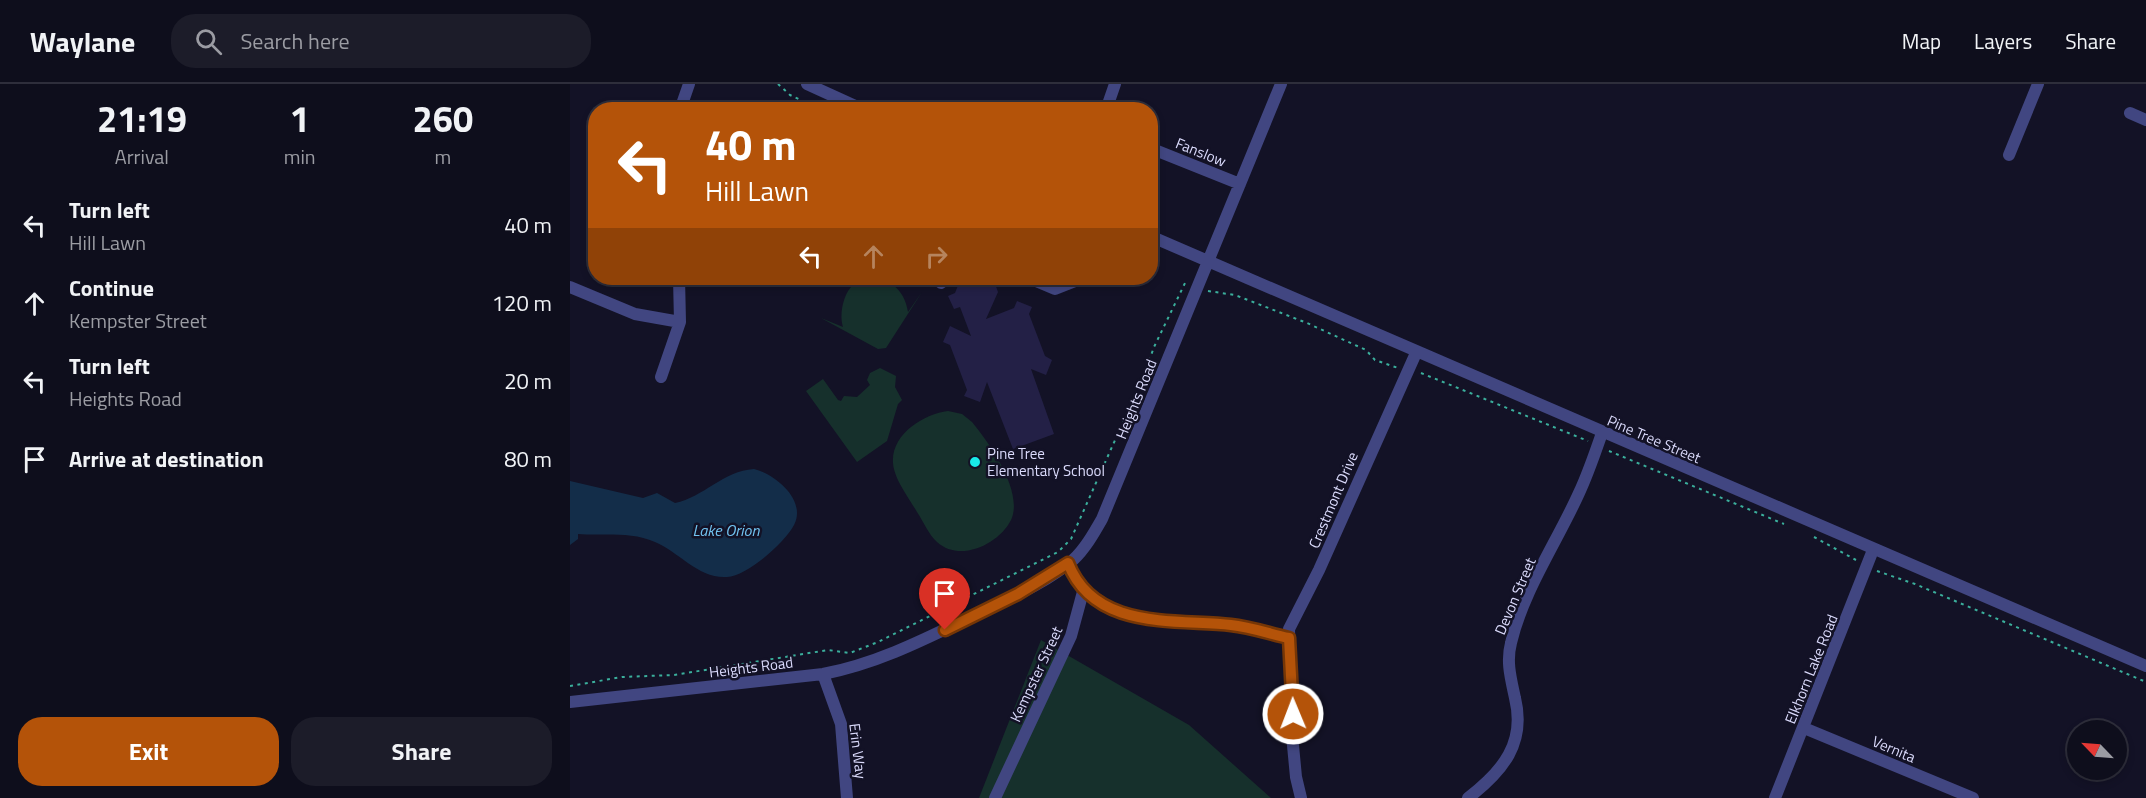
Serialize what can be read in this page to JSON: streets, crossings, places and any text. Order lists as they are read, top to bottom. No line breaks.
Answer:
{"streets":{"street":["Fanslow","Heights Road","Pine Tree Street","Crestmont Drive","Devon Street","Elkhorn Lake Road","Kempster Street","Vernita","Erin Way"]},"crossings":[["Fanslow","Heights Road"],["Heights Road","Pine Tree Street"],["Heights Road","Erin Way"],["Pine Tree Street","Crestmont Drive"],["Pine Tree Street","Devon Street"],["Pine Tree Street","Elkhorn Lake Road"],["Elkhorn Lake Road","Vernita"]],"water":["Lake Orion"],"places":["Pine Tree Elementary School"],"north":"top left","page":{"header":"Waylane","search":"Search here","nav":["Map","Layers","Share"],"eta":["21:19","Arrival","1","min","260","m"],"turn":["40 m","Hill Lawn"],"list":[{"name":"Turn left","note":"Hill Lawn","value":"40 m"},{"name":"Continue","note":"Kempster Street","value":"120 m"},{"name":"Turn left","note":"Heights Road","value":"20 m"},{"name":"Arrive at destination","value":"80 m"}],"buttons":["Exit","Share"]}}
